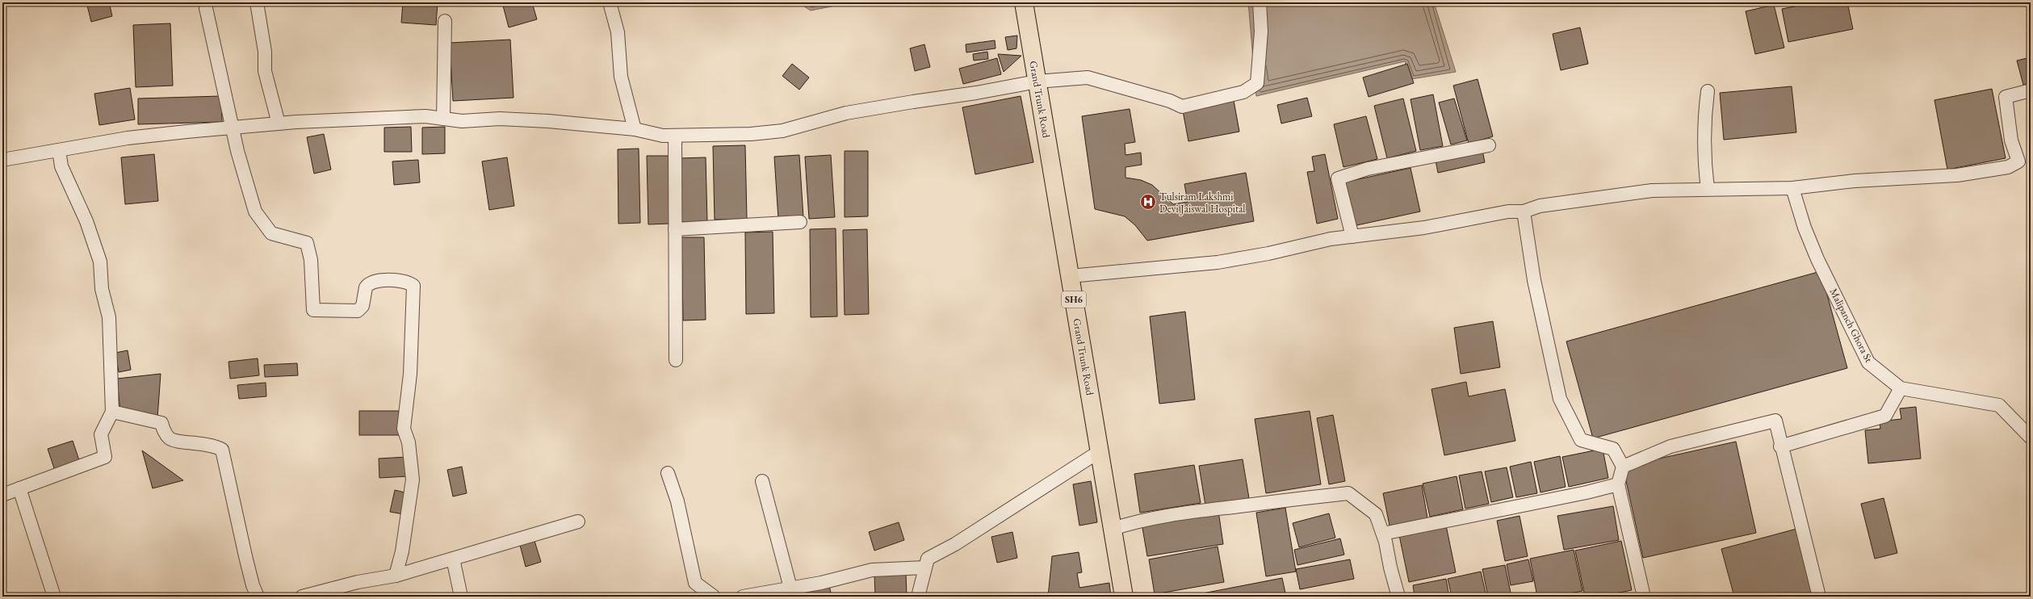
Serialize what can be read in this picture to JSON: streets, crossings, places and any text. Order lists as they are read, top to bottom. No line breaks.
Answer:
{"streets":{"main road":["Grand Trunk Road","SH6"],"street":["Malipanch Ghora St"]},"places":{"hospital":["Tulsiram Lakshmi Devi Jaiswal Hospital"]}}
